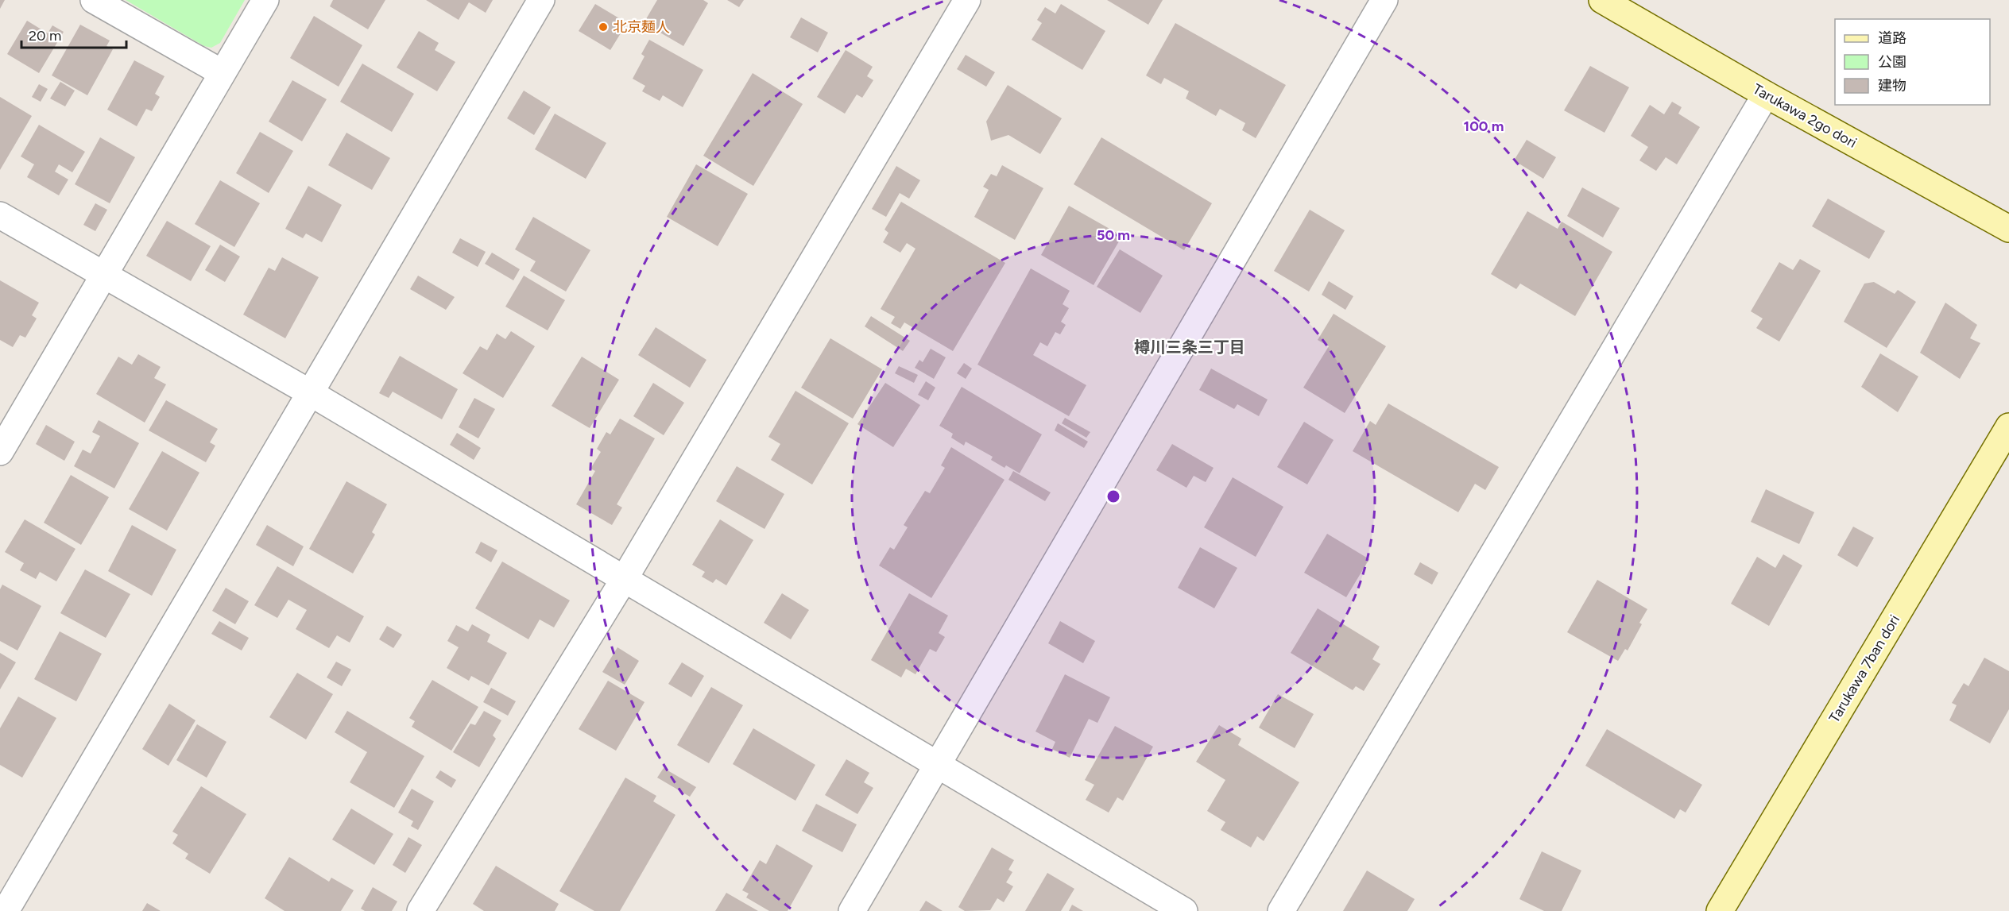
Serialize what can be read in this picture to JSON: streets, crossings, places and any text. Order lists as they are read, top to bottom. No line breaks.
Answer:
{"streets":{"street":["Tarukawa 2go dori","Tarukawa 7ban dori"]},"districts":["樽川三条三丁目"],"places":["北京麺人"],"legend":["道路","公園","建物"],"scale_bar":"20 m","rings":["100 m","50 m"]}
